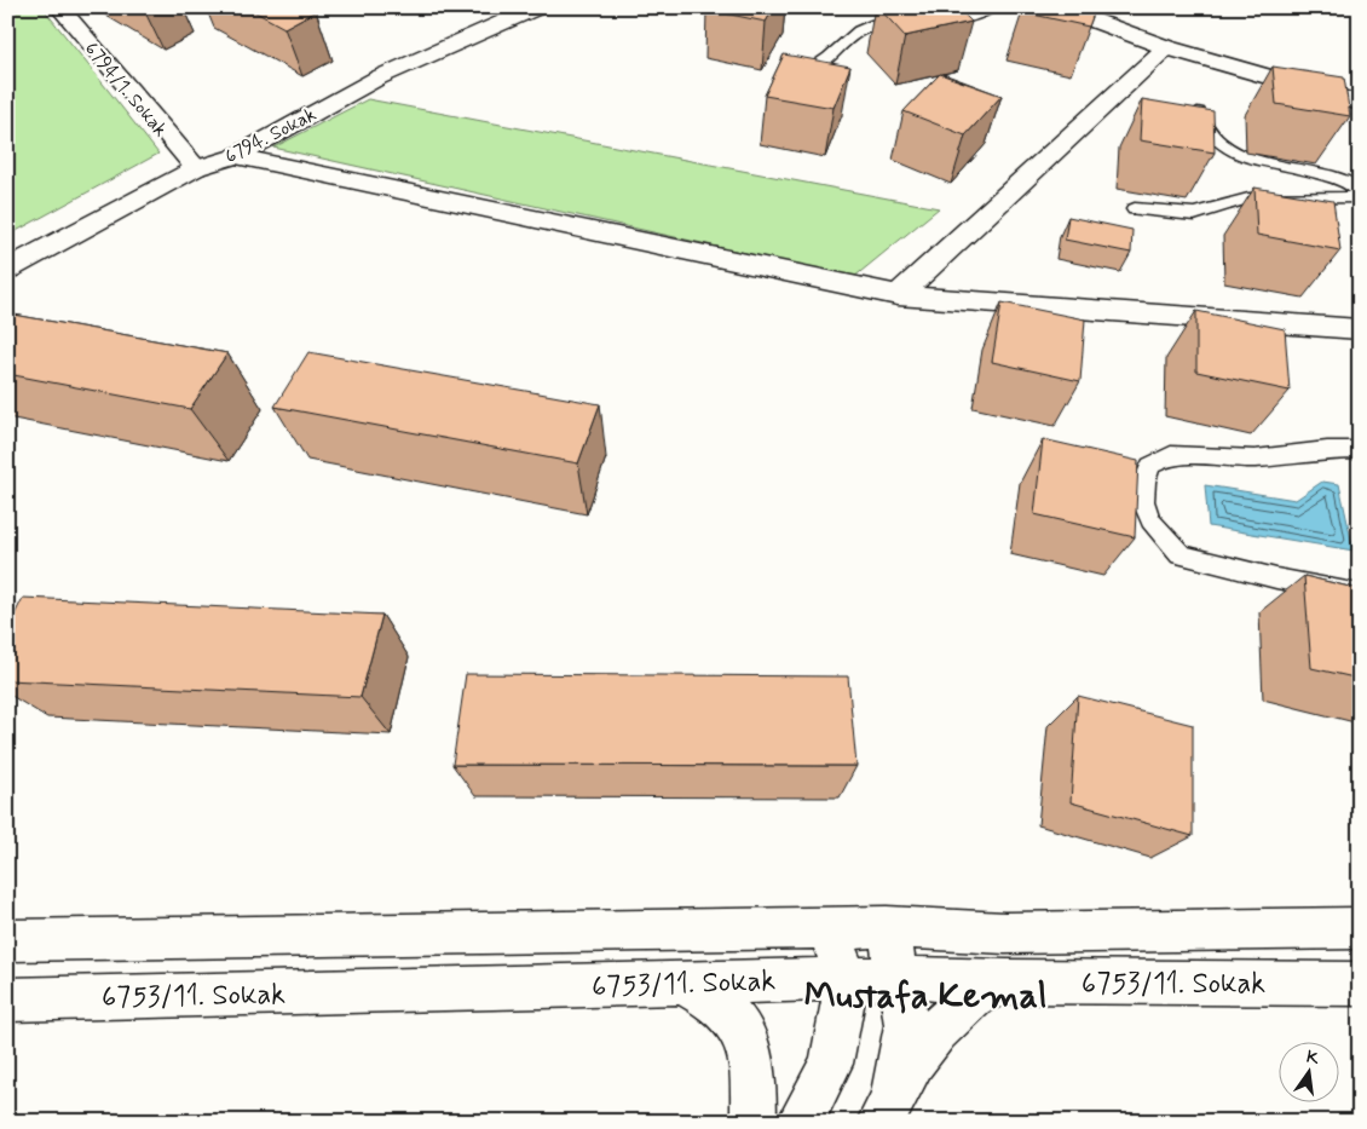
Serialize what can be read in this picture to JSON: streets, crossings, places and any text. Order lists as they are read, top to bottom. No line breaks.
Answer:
{"streets":{"street":["6794/1. Sokak","6794. Sokak","6753/11. Sokak"]},"crossings":[["6794/1. Sokak","6794. Sokak"]],"districts":["Mustafa Kemal"],"north":"top"}
